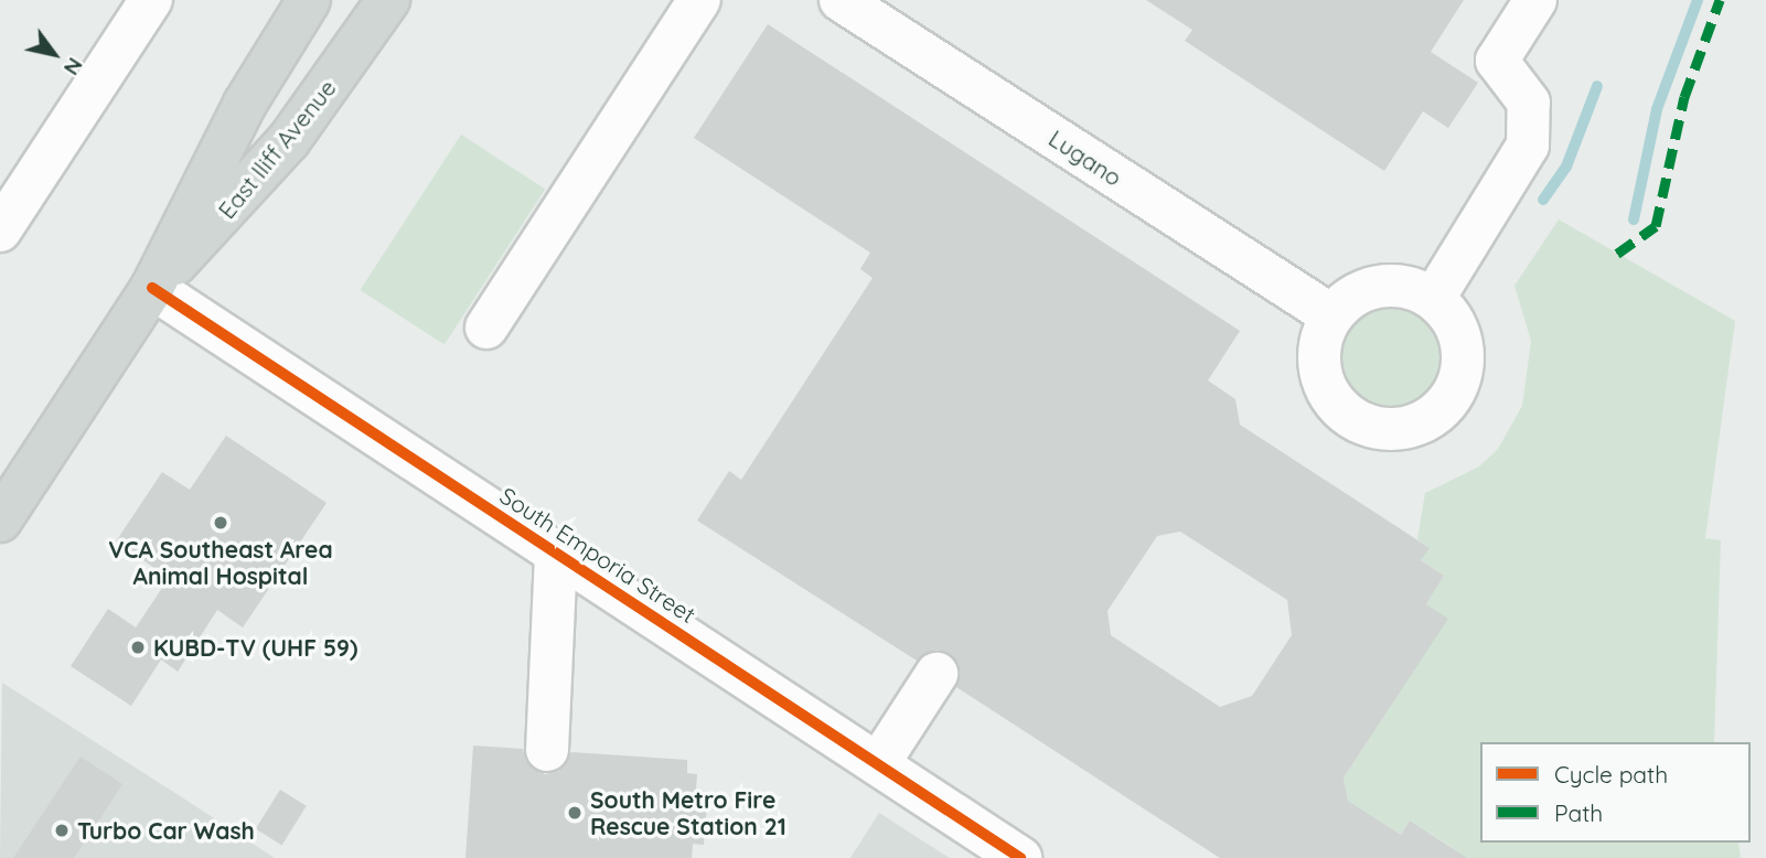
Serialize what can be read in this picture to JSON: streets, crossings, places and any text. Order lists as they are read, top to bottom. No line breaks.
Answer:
{"streets":{"main road":["East Iliff Avenue"],"street":["Lugano","South Emporia Street"]},"crossings":[["East Iliff Avenue","South Emporia Street"]],"places":["VCA Southeast Area Animal Hospital","KUBD-TV (UHF 59)","South Metro Fire Rescue Station 21","Turbo Car Wash"],"legend":["Cycle path","Path"],"north":"bottom right"}
